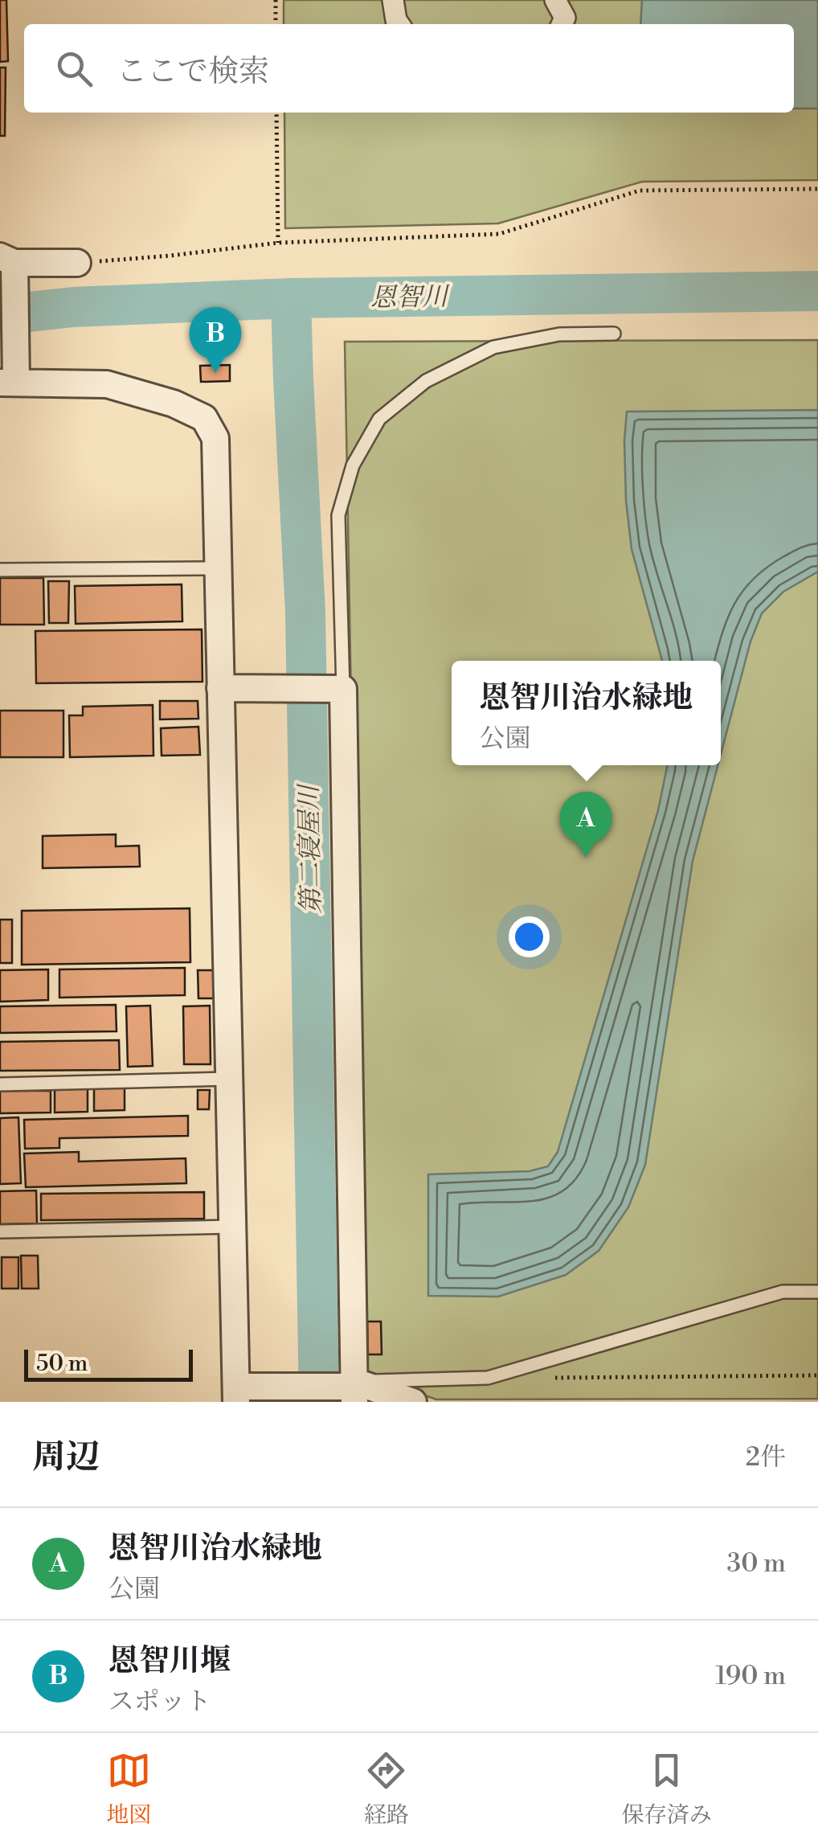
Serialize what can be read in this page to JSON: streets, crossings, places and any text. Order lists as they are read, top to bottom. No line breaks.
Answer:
{"water":["恩智川","第二寝屋川"],"scale_bar":"50 m","page":{"search":"ここで検索","pins":["B","A"],"popup":["恩智川治水緑地","公園"],"scale":"50 m","heading":["周辺","2件"],"list":[{"mark":"A","name":"恩智川治水緑地","note":"公園","value":"30 m"},{"mark":"B","name":"恩智川堰","note":"スポット","value":"190 m"}],"nav":["地図","経路","保存済み"]}}
